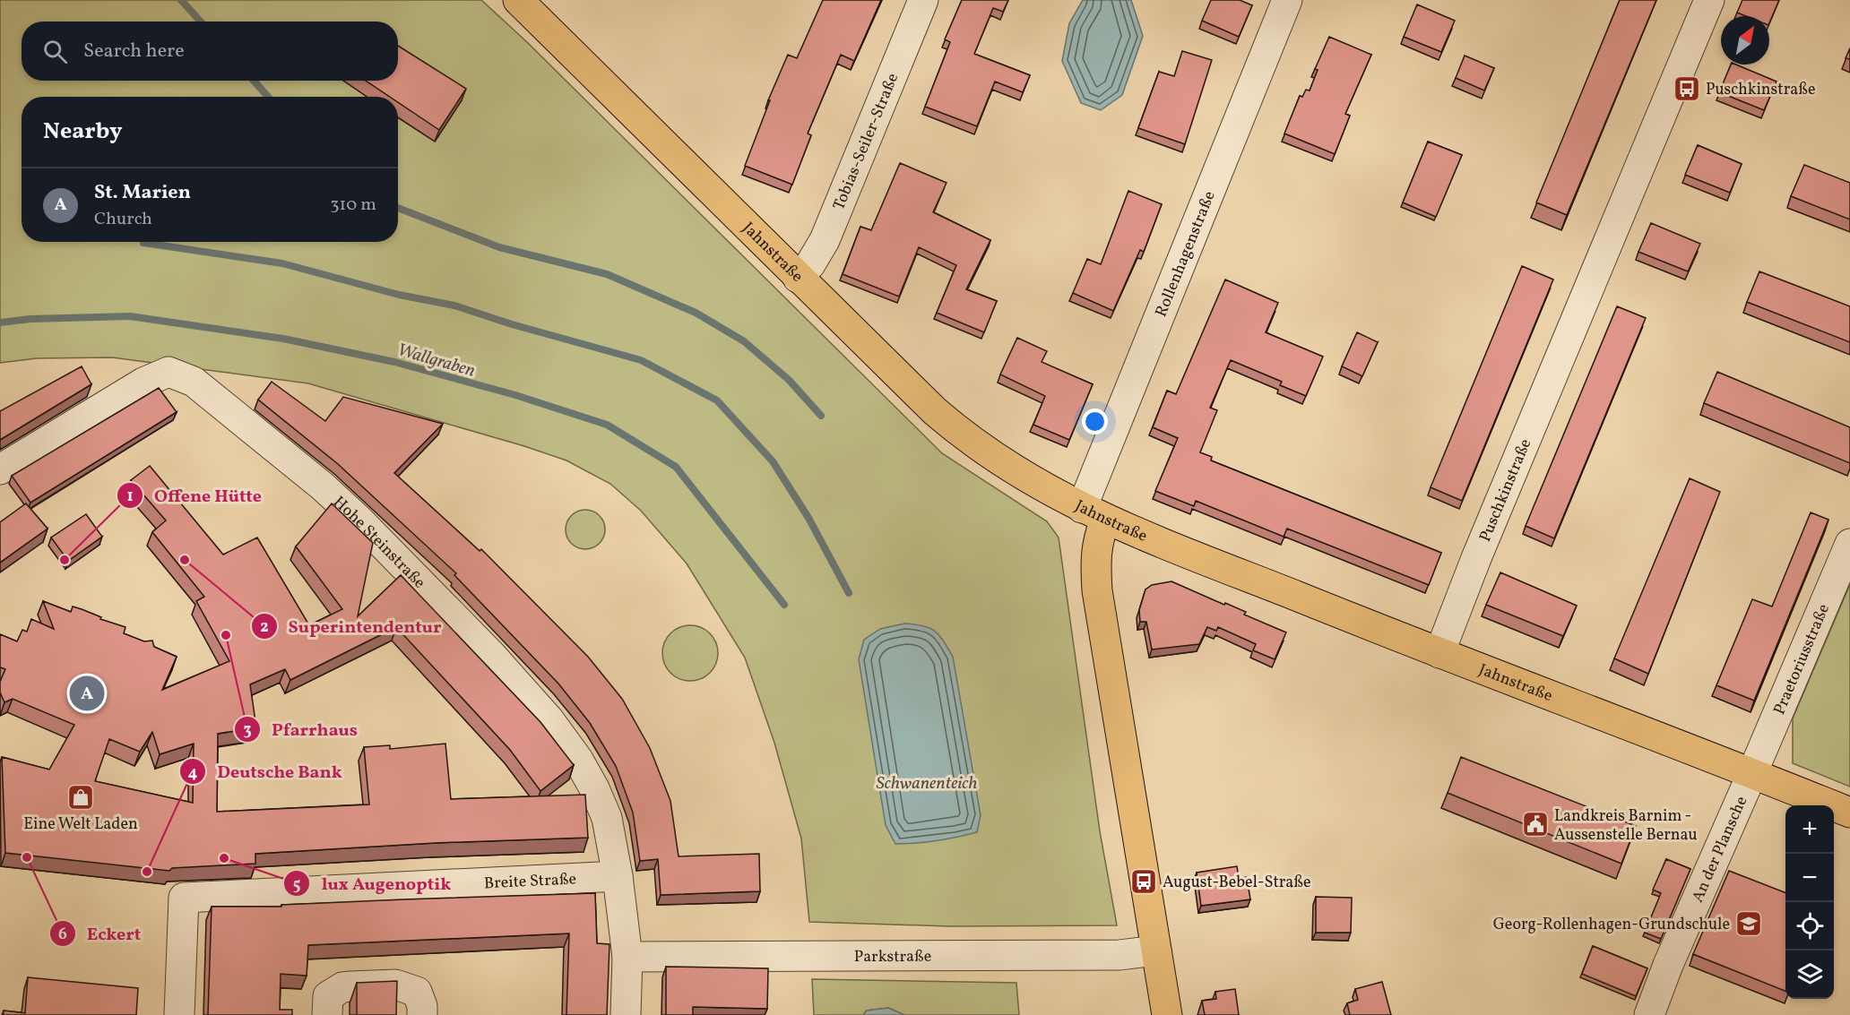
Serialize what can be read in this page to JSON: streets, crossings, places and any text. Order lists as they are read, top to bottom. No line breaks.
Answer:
{"streets":{"main road":["Jahnstraße"],"street":["Tobias-Seiler-Straße","Rollenhagenstraße","Puschkinstraße","Hohe Steinstraße","Praetoriusstraße","An der Plansche","Breite Straße","Parkstraße"]},"crossings":[["Tobias-Seiler-Straße","Jahnstraße"],["Jahnstraße","Rollenhagenstraße"],["Jahnstraße","Puschkinstraße"],["Jahnstraße","Praetoriusstraße"],["Jahnstraße","An der Plansche"],["Hohe Steinstraße","Breite Straße"],["Hohe Steinstraße","Parkstraße"],["Praetoriusstraße","An der Plansche"]],"water":["Wallgraben","Schwanenteich"],"places":{"bus stop":["Puschkinstraße","August-Bebel-Straße"],"other":["Offene Hütte","Superintendentur","Pfarrhaus","Eckert","lux Augenoptik","Deutsche Bank"],"shop":["Eine Welt Laden"],"public building":["Landkreis Barnim - Aussenstelle Bernau"],"school or university":["Georg-Rollenhagen-Grundschule"]},"north":"top right","page":{"search":"Search here","heading":"Nearby","list":[{"mark":"A","name":"St. Marien","note":"Church","value":"310 m"}],"pins":"A","map_buttons":["+","−"]}}
